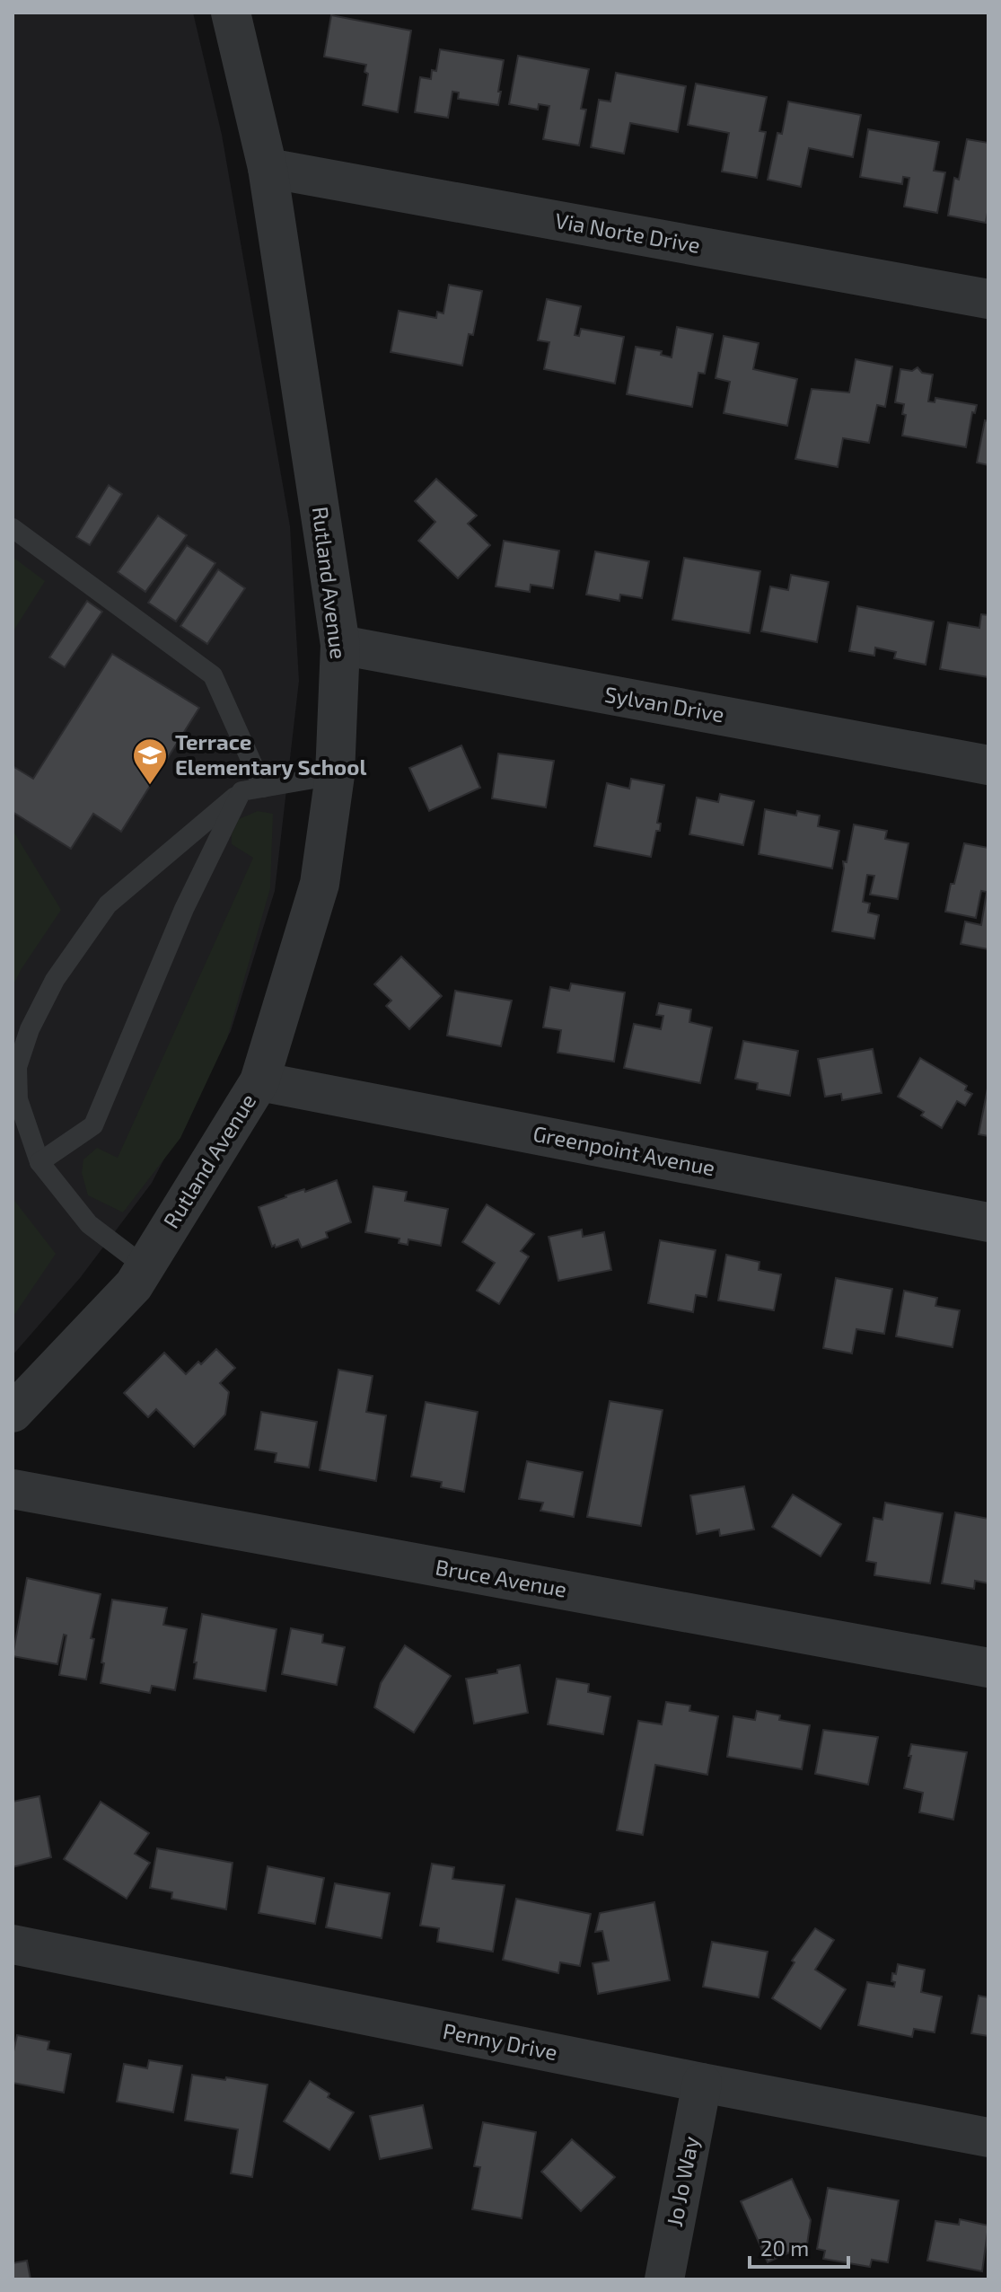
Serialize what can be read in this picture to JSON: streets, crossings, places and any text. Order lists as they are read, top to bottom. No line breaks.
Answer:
{"streets":{"street":["Via Norte Drive","Rutland Avenue","Sylvan Drive","Greenpoint Avenue","Bruce Avenue","Penny Drive","Jo Jo Way"]},"crossings":[["Via Norte Drive","Rutland Avenue"],["Rutland Avenue","Sylvan Drive"],["Rutland Avenue","Greenpoint Avenue"],["Penny Drive","Jo Jo Way"]],"places":{"school or university":["Terrace Elementary School"]},"scale_bar":"20 m"}
